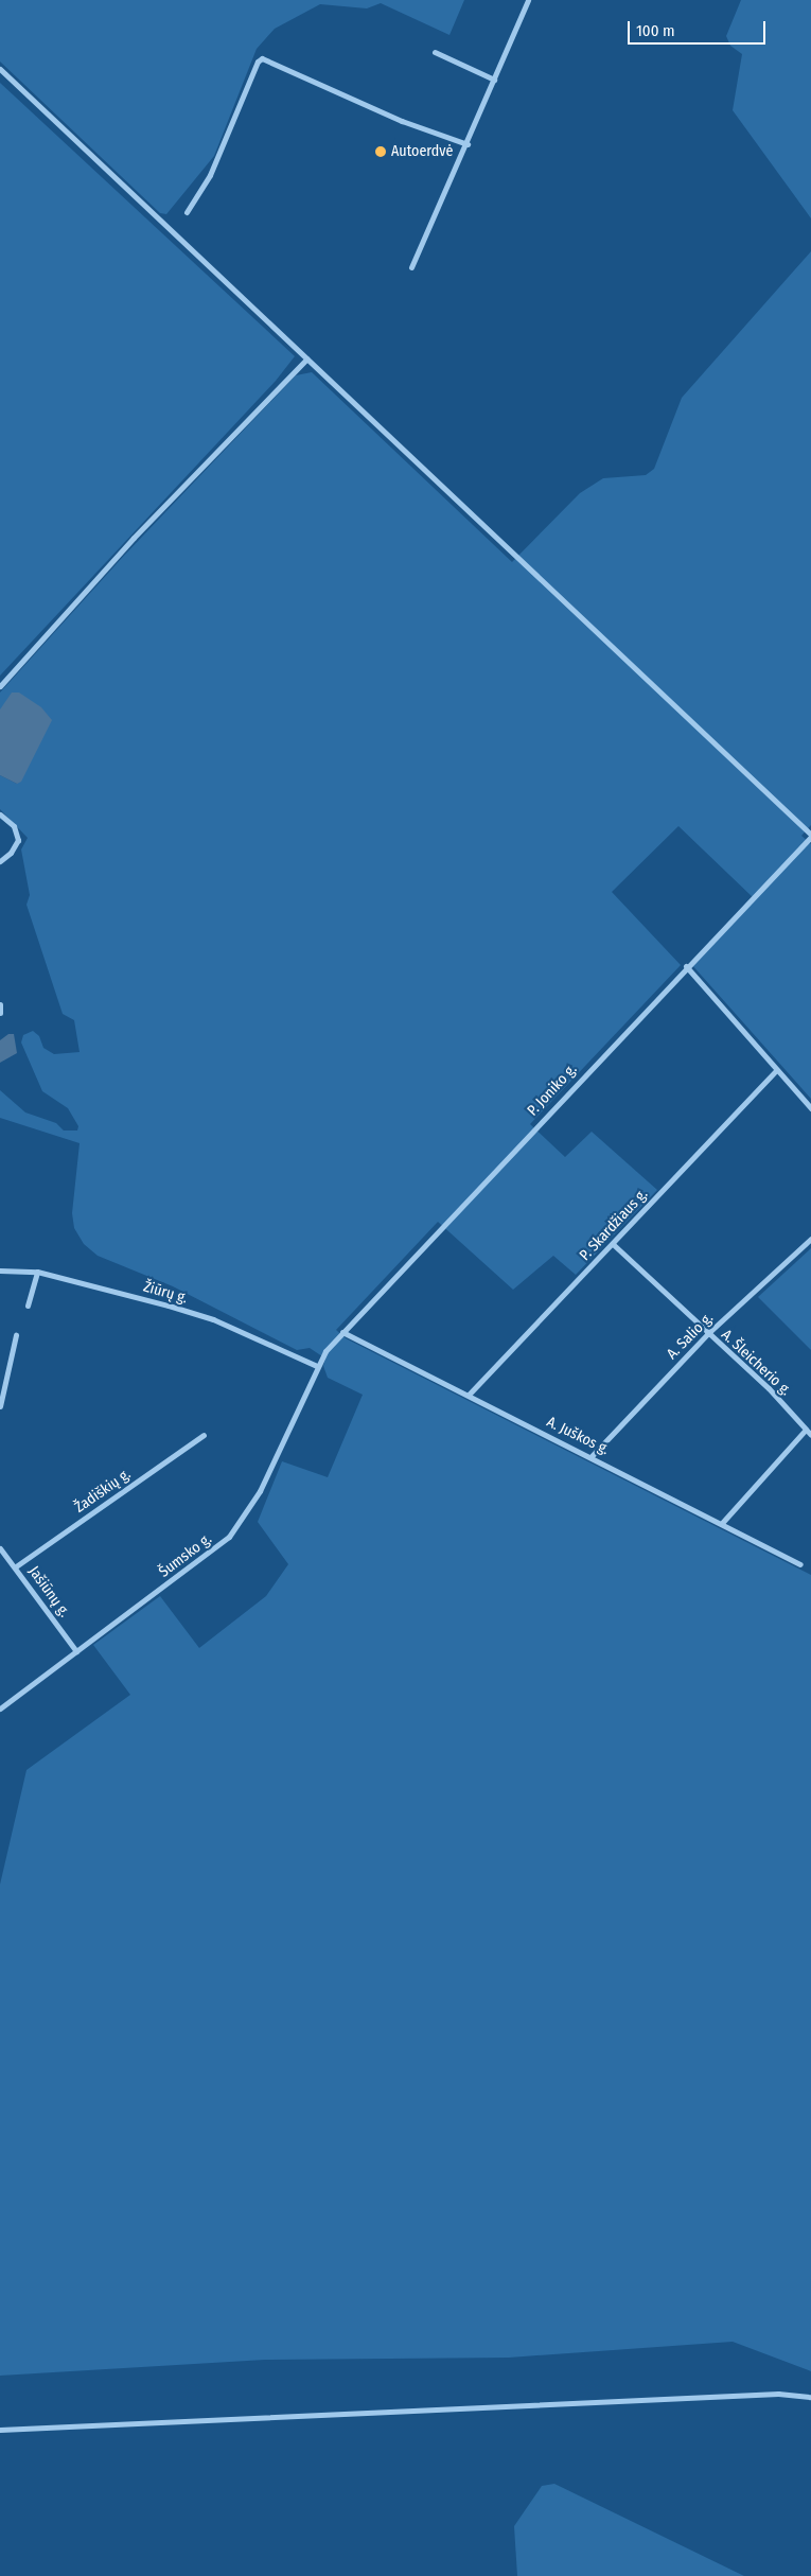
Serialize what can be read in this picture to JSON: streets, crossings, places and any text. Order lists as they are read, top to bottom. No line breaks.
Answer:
{"streets":{"street":["P. Joniko g.","P. Skardžiaus g.","Žiūrų g.","A. Salio g.","A. Šleicherio g.","A. Juškos g.","Žadiškių g.","Šumsko g.","Jašiūnų g."]},"crossings":[["P. Joniko g.","Žiūrų g."],["P. Joniko g.","A. Juškos g."],["P. Joniko g.","Šumsko g."],["P. Skardžiaus g.","A. Šleicherio g."],["P. Skardžiaus g.","A. Juškos g."],["Žiūrų g.","Šumsko g."],["A. Salio g.","A. Šleicherio g."],["A. Salio g.","A. Juškos g."],["Žadiškių g.","Jašiūnų g."],["Šumsko g.","Jašiūnų g."]],"places":["Autoerdvė"],"scale_bar":"100 m"}
